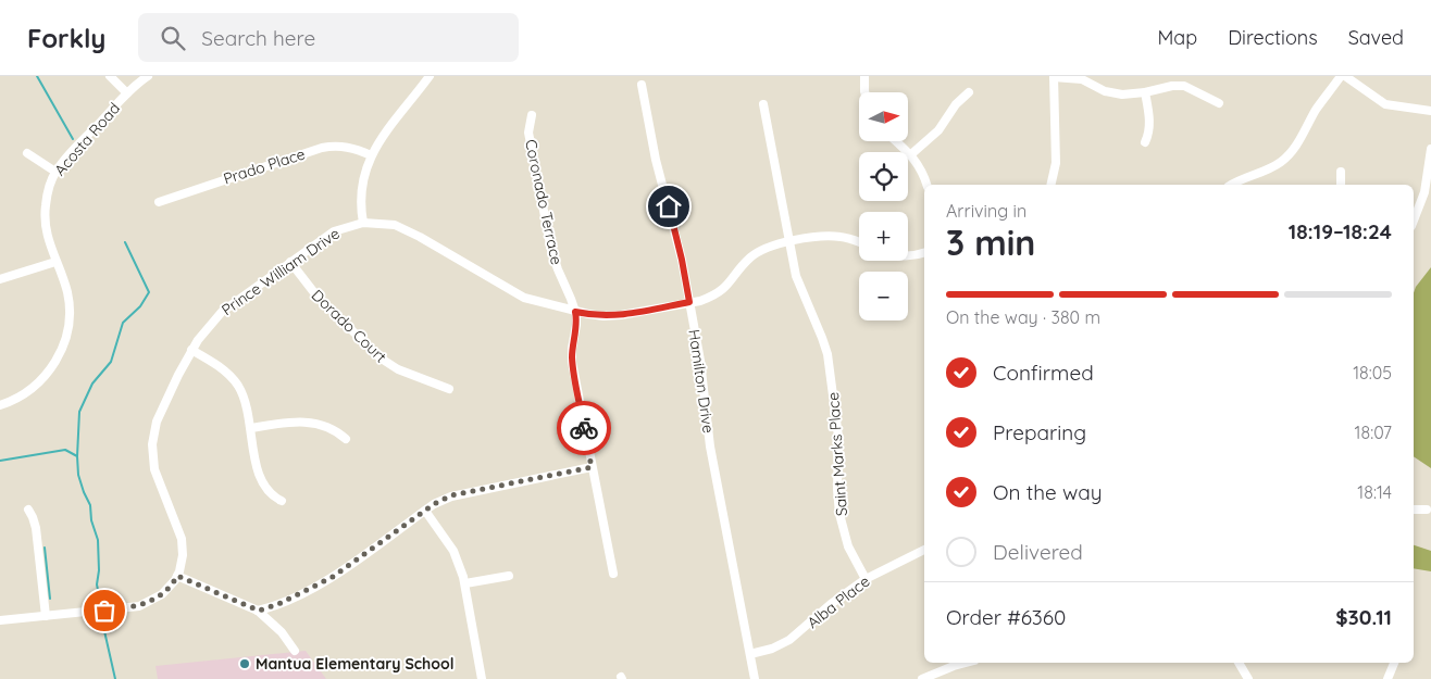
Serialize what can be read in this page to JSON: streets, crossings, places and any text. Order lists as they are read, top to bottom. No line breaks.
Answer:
{"streets":{"street":["Acosta Road","Prado Place","Coronado Terrace","Prince William Drive","Dorado Court","Hamilton Drive","Saint Marks Place","Alba Place"]},"crossings":[["Coronado Terrace","Prince William Drive"],["Prince William Drive","Dorado Court"],["Prince William Drive","Hamilton Drive"],["Prince William Drive","Saint Marks Place"],["Hamilton Drive","Alba Place"],["Saint Marks Place","Alba Place"]],"places":["Mantua Elementary School"],"north":"right","page":{"header":"Forkly","search":"Search here","nav":["Map","Directions","Saved"],"map_buttons":["+","−"],"heading":["3 min","Arriving in","18:19–18:24"],"panel":["Order #6360","$30.11"],"bar":"On the way · 380 m","list":[["Confirmed","18:05"],["Preparing","18:07"],["On the way","18:14"],"Delivered"]}}
